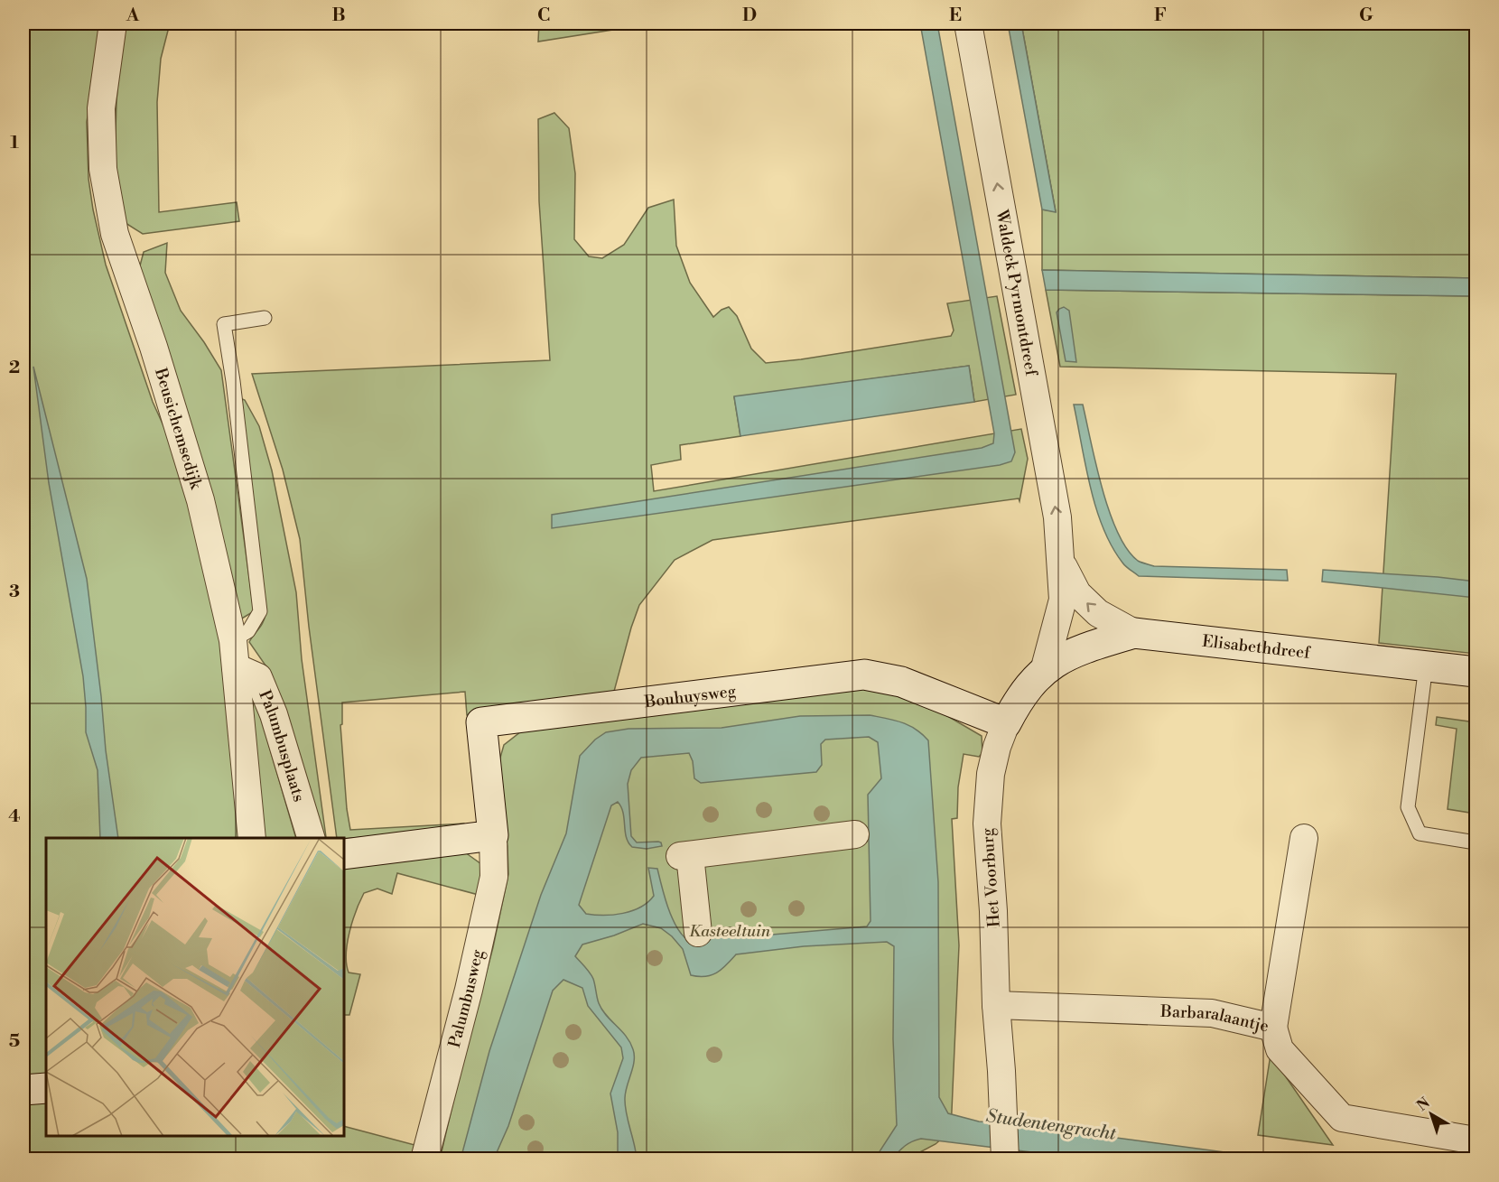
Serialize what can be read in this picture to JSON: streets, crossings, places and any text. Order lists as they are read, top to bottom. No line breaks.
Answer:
{"streets":{"street":["Waldeck Pyrmontdreef","Beusichemsedijk","Elisabethdreef","Bouhuysweg","Palumbusplaats","Het Voorburg","Palumbusweg","Barbaralaantje"]},"crossings":[["Waldeck Pyrmontdreef","Elisabethdreef"],["Waldeck Pyrmontdreef","Het Voorburg"],["Beusichemsedijk","Palumbusplaats"],["Elisabethdreef","Het Voorburg"],["Bouhuysweg","Het Voorburg"],["Bouhuysweg","Palumbusweg"],["Het Voorburg","Barbaralaantje"]],"one_way":["Waldeck Pyrmontdreef"],"water":["Studentengracht"],"parks":["Kasteeltuin"],"north":"top left","grid":{"columns":["A","B","C","D","E","F","G"],"rows":["1","2","3","4","5"]}}
